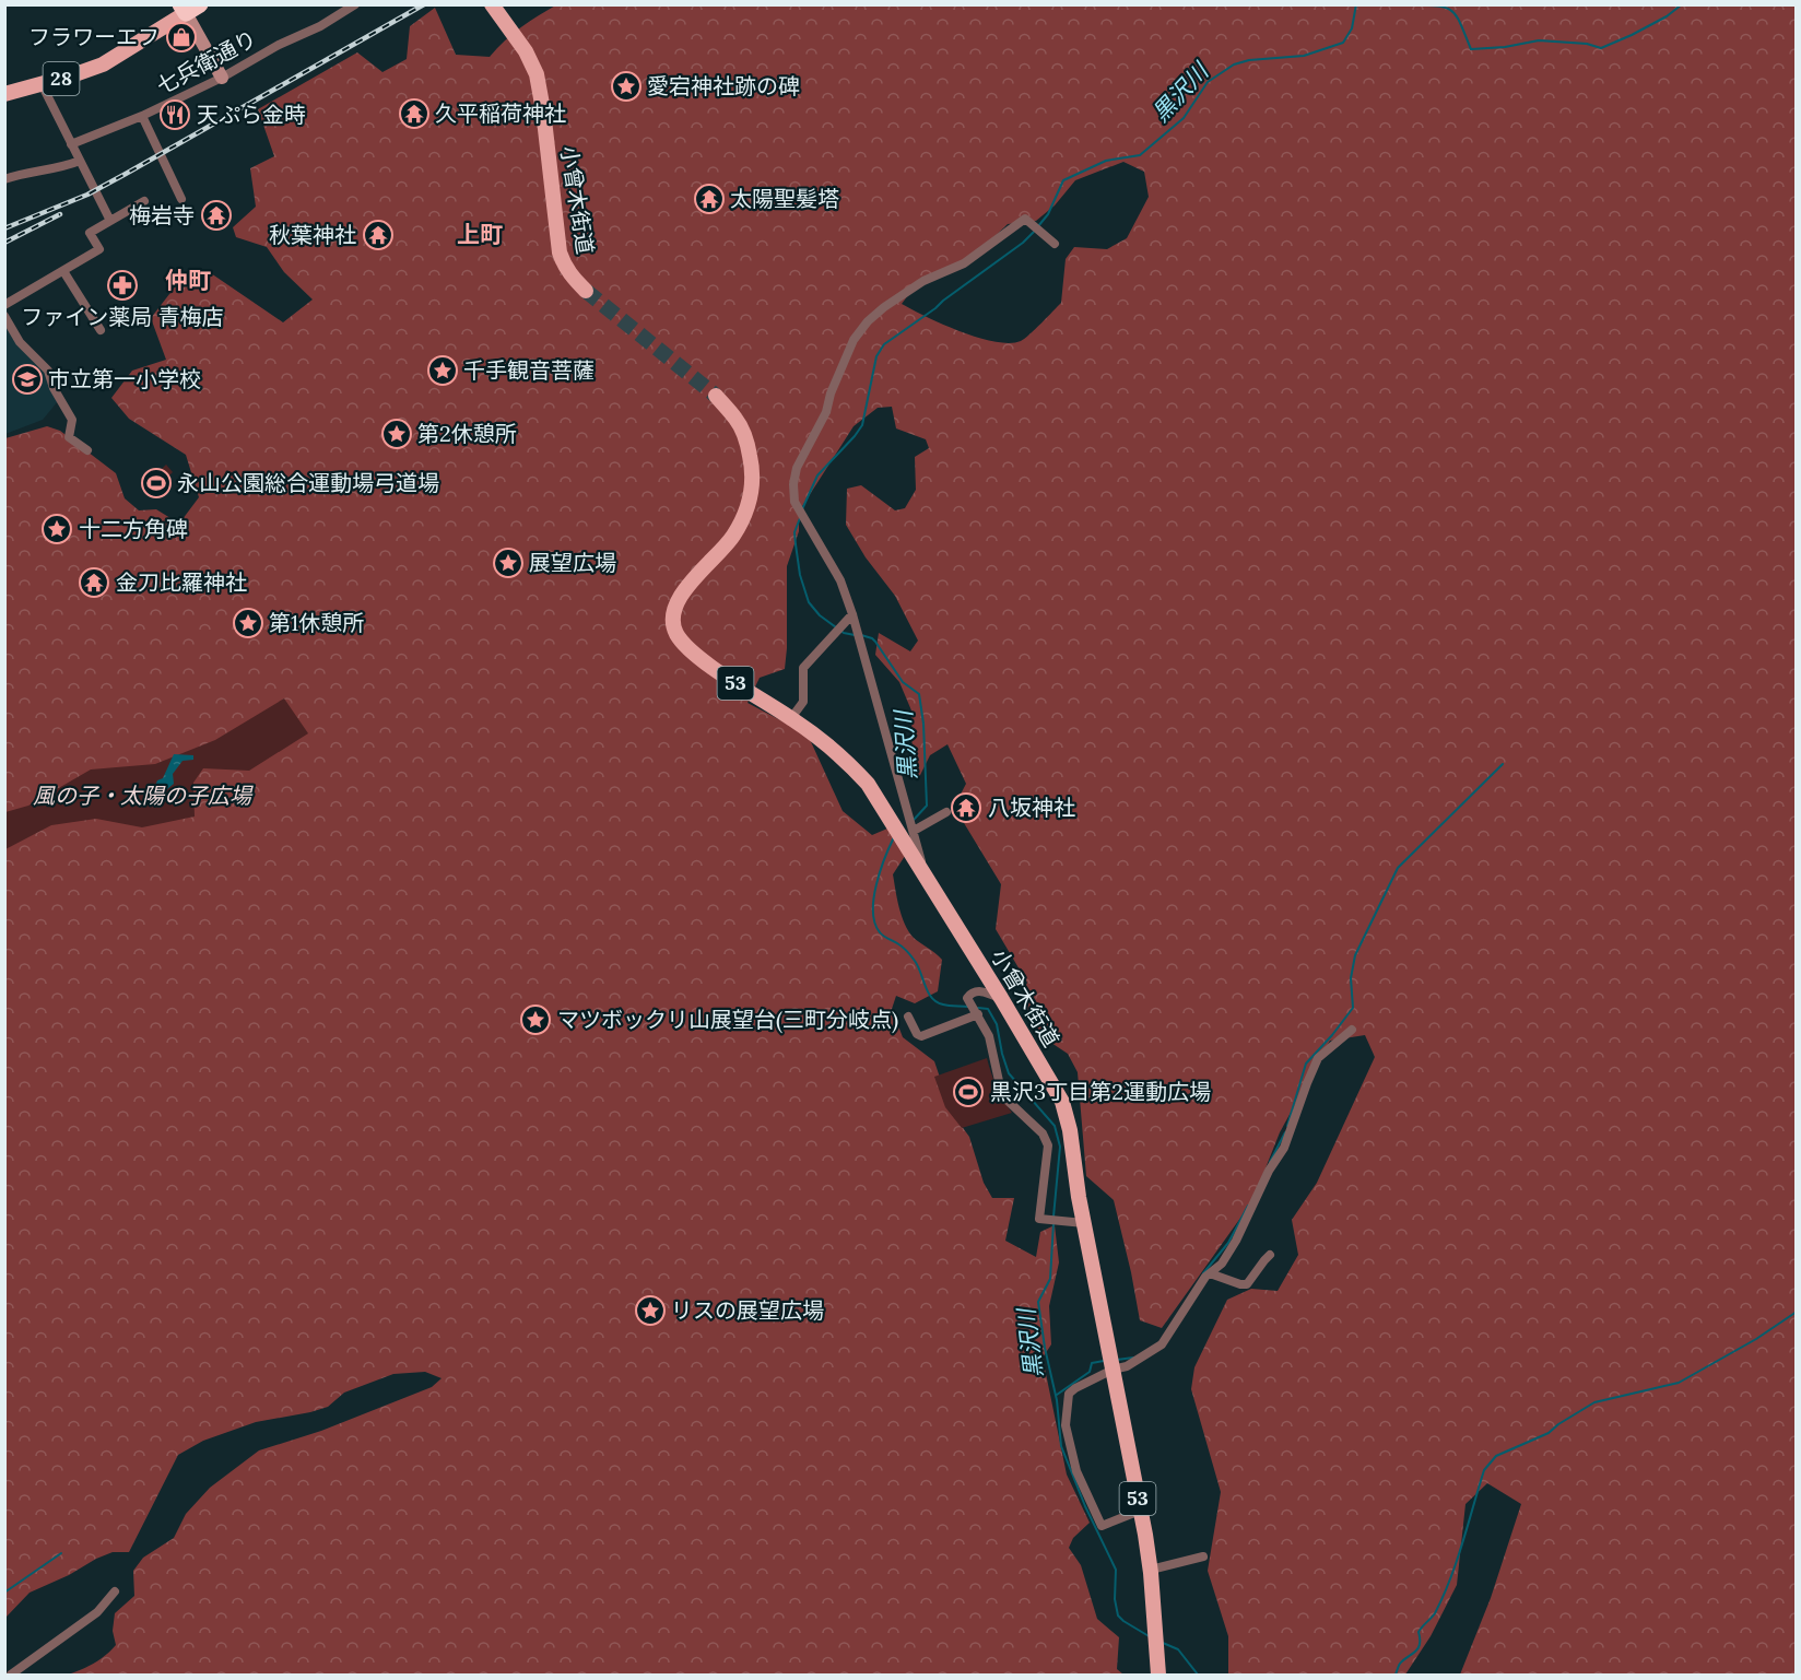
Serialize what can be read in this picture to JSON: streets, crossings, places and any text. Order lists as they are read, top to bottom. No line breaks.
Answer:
{"streets":{"main road":["28","小曾木街道","53"],"street":["七兵衛通り"]},"districts":["上町","仲町"],"water":["黒沢川"],"parks":["風の子・太陽の子広場"],"places":{"shop":["フラワーエフ"],"place":["愛宕神社跡の碑","千手観音菩薩","第2休憩所","十二方角碑","展望広場","第1休憩所","マツボックリ山展望台(三町分岐点)","リスの展望広場"],"temple":["久平稲荷神社","太陽聖髪塔","梅岩寺","秋葉神社","金刀比羅神社","八坂神社"],"restaurant":["天ぷら金時"],"pharmacy":["ファイン薬局 青梅店"],"school or university":["市立第一小学校"],"sports":["永山公園総合運動場弓道場","黒沢3丁目第2運動広場"]}}
